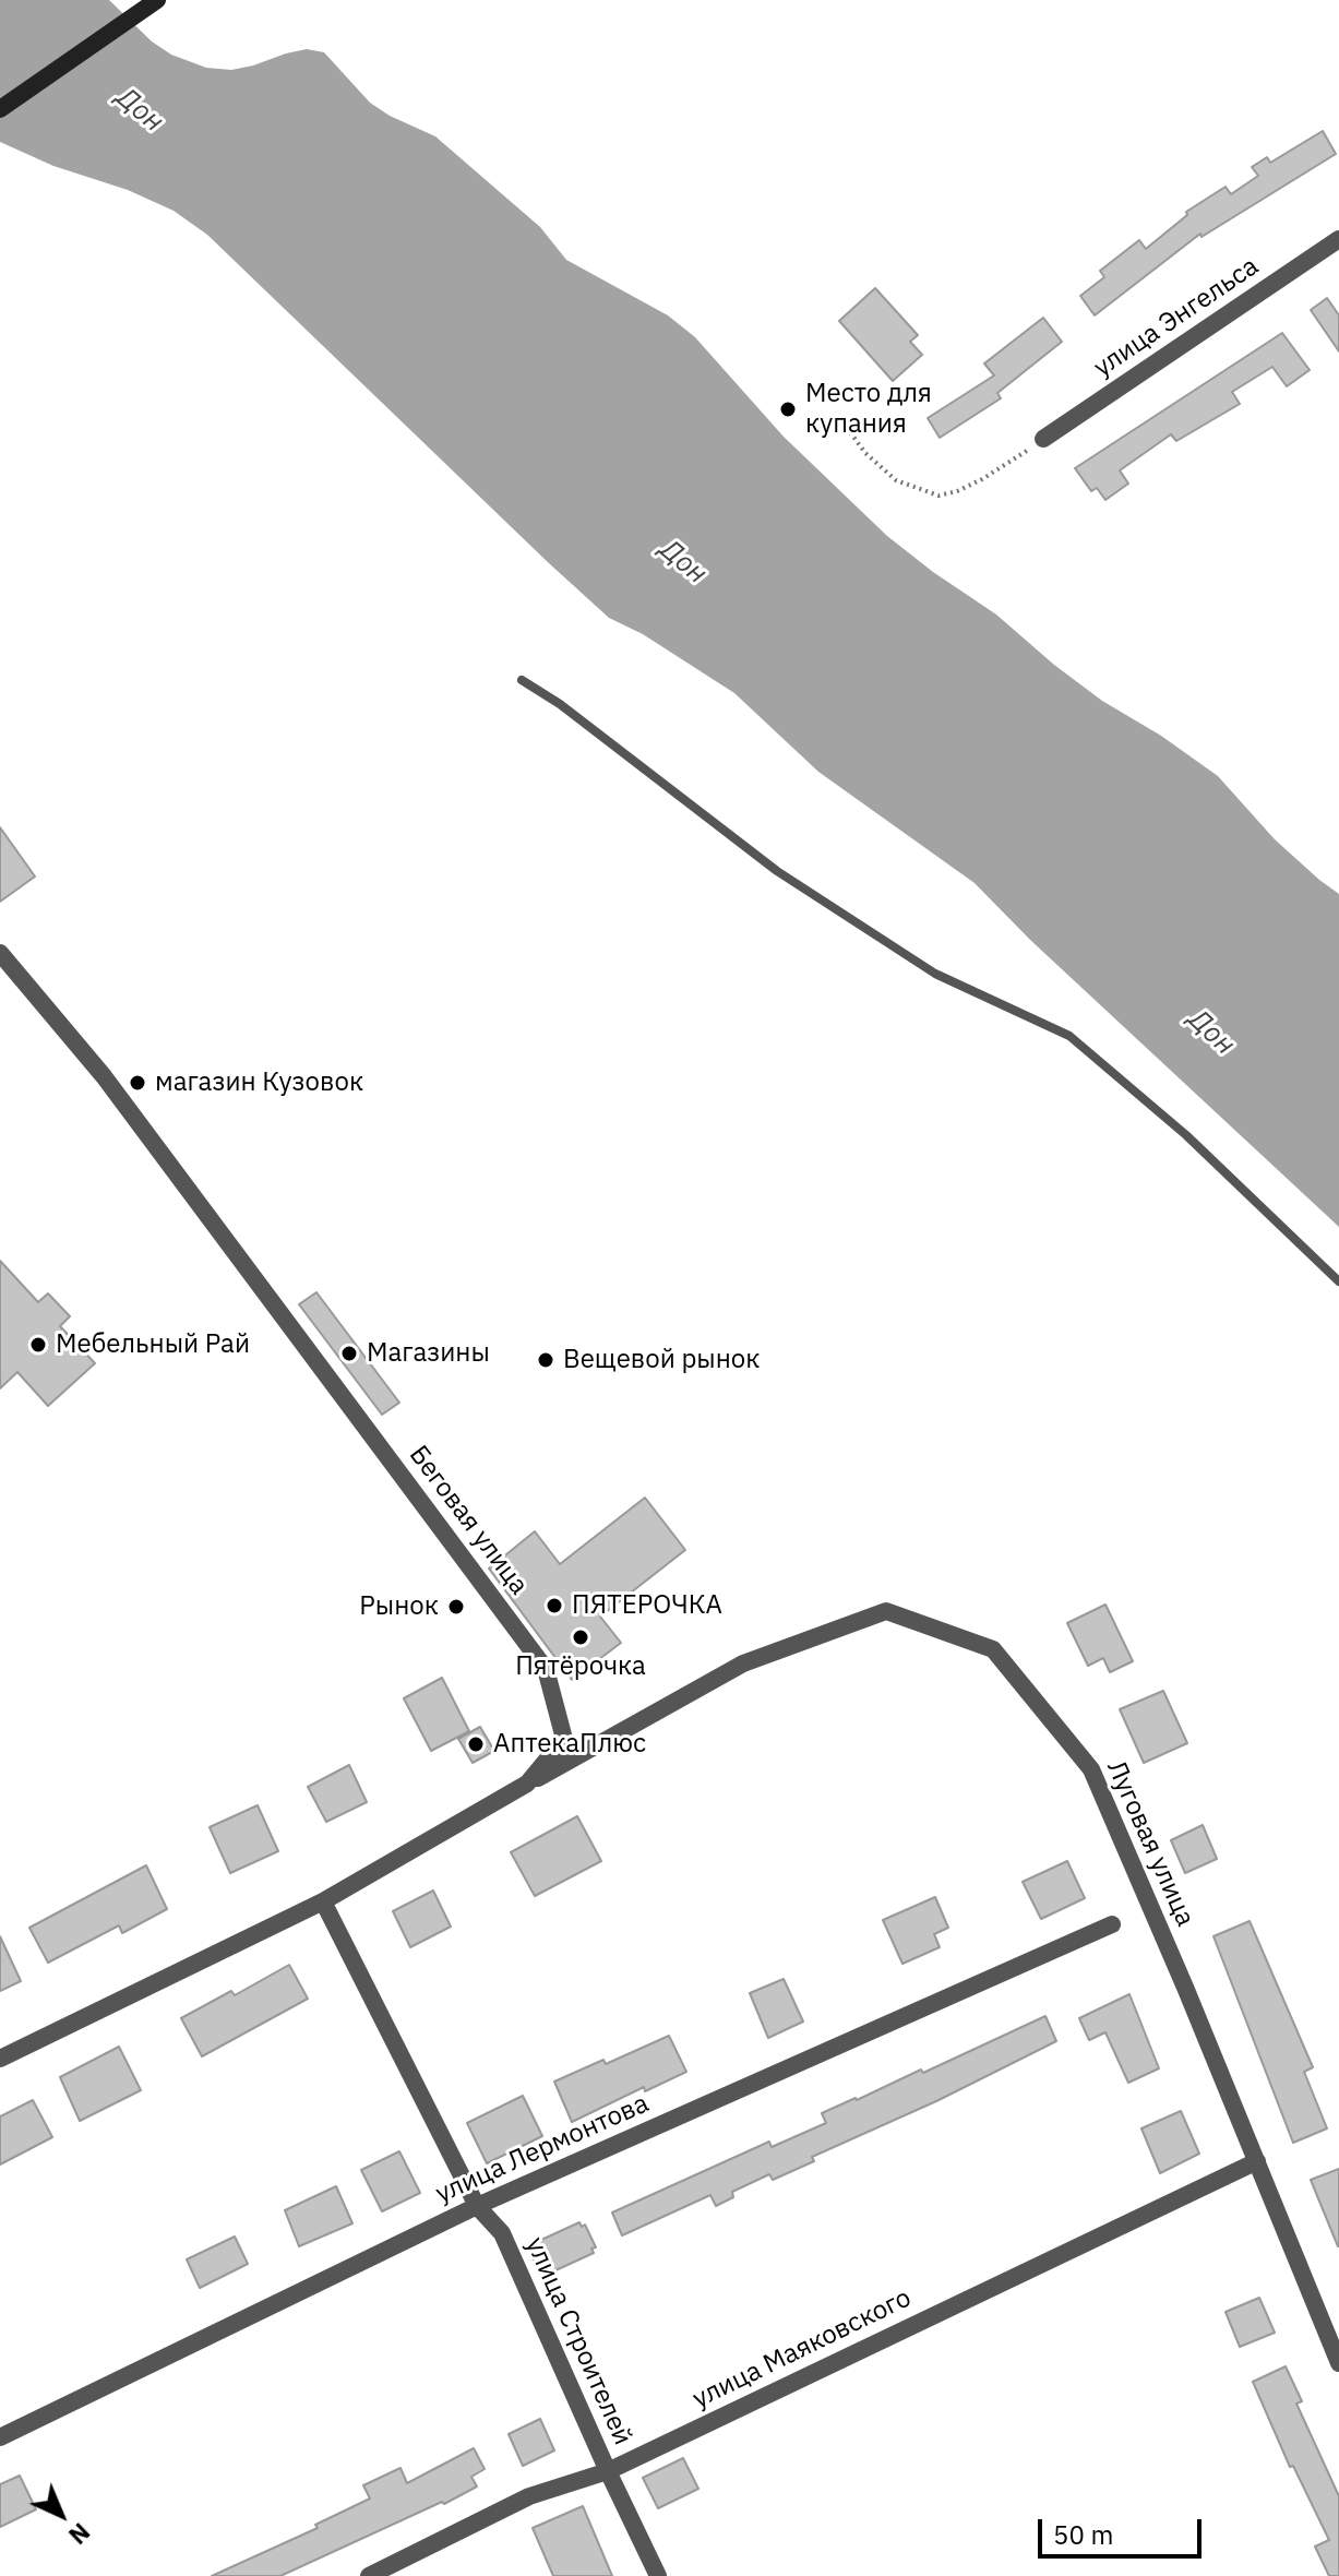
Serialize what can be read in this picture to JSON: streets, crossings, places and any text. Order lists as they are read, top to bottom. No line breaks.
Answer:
{"streets":{"street":["улица Энгельса","Беговая улица","Луговая улица","улица Лермонтова","улица Строителей","улица Маяковского"]},"crossings":[["Беговая улица","Луговая улица"],["Беговая улица","улица Строителей"],["Луговая улица","улица Маяковского"],["улица Лермонтова","улица Строителей"],["улица Строителей","улица Маяковского"]],"water":["Дон"],"places":["Место для купания","магазин Кузовок","Мебельный Рай","Магазины","Вещевой рынок","ПЯТЕРОЧКА","Рынок","Пятёрочка","АптекаПлюс"],"scale_bar":"50 m","north":"bottom right"}
